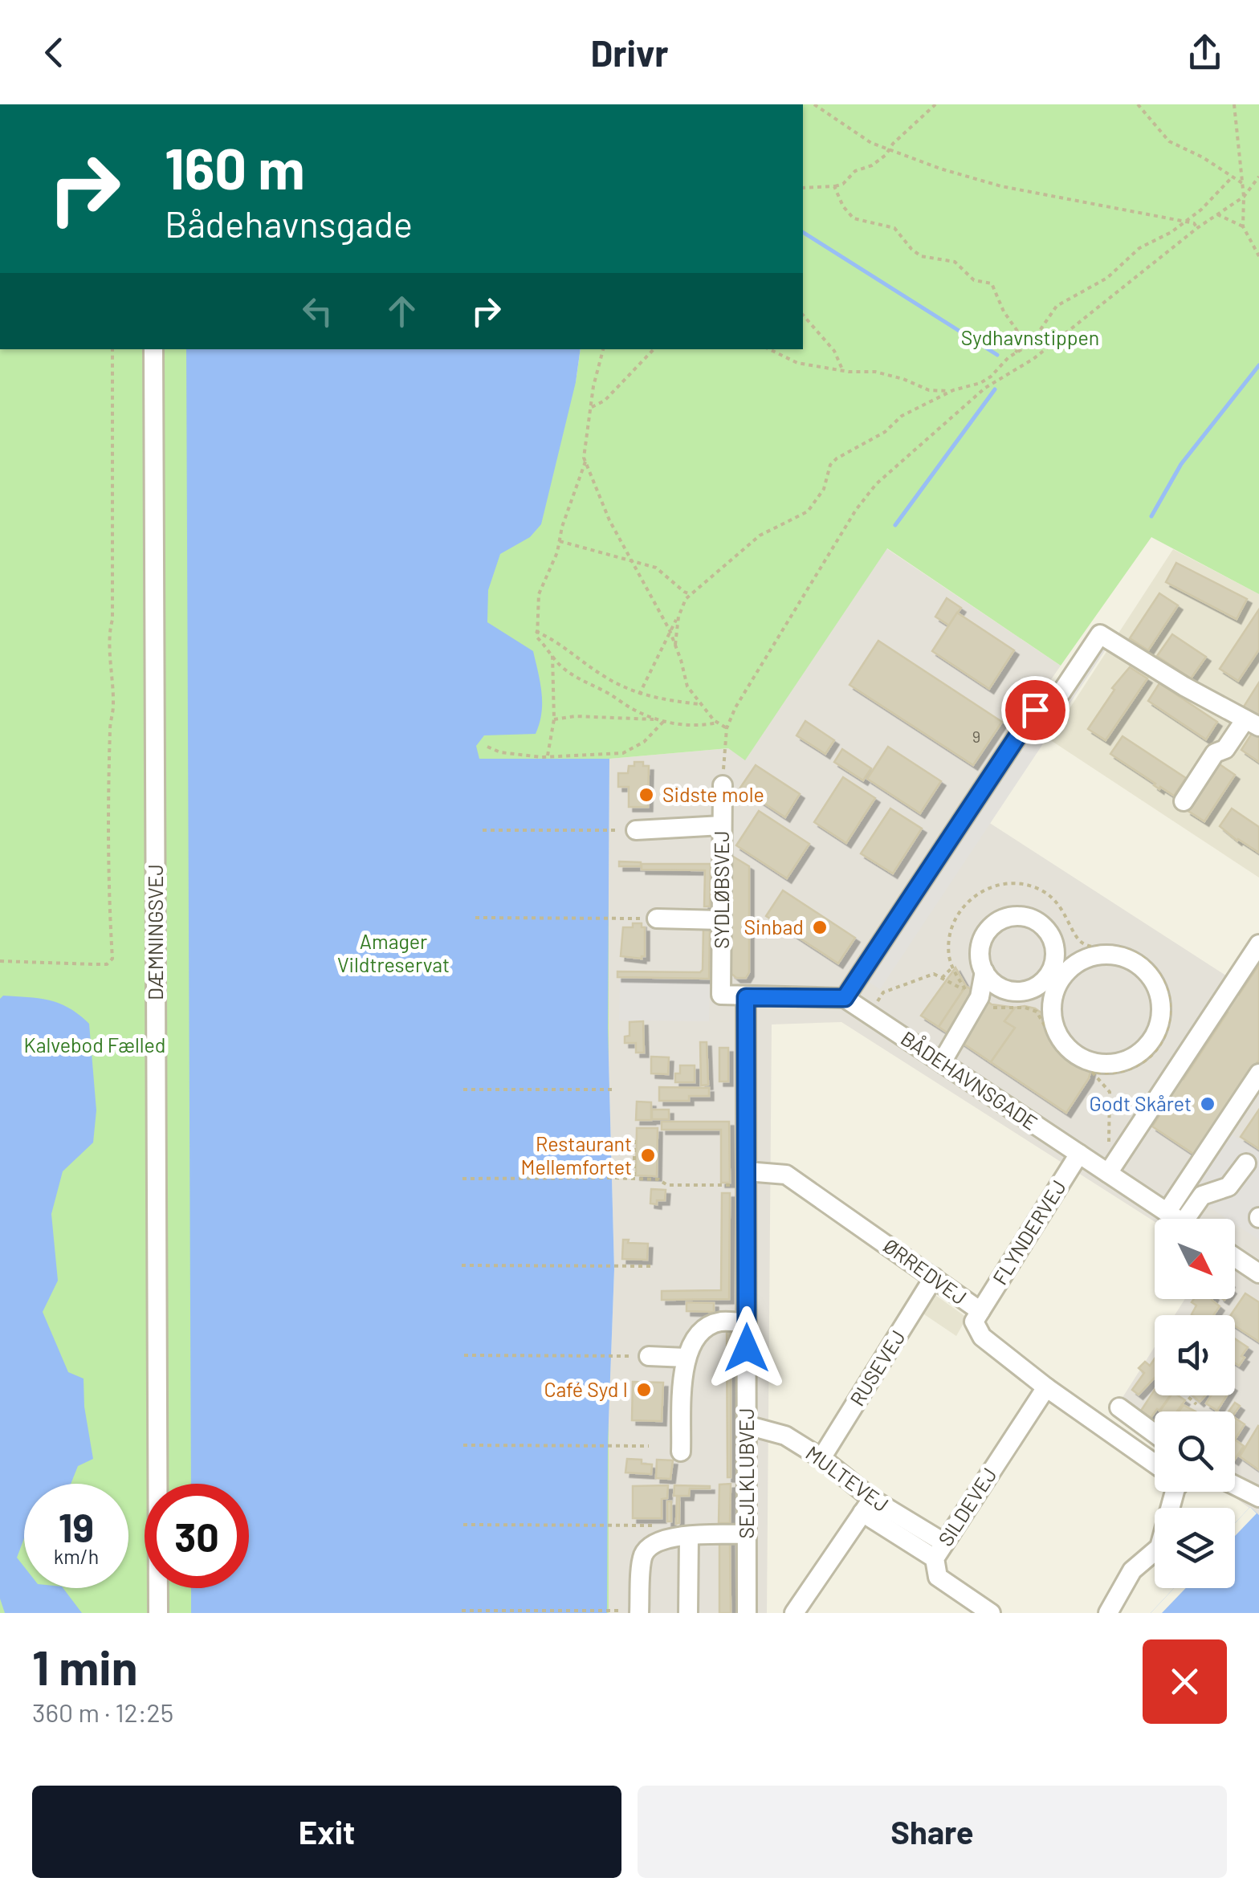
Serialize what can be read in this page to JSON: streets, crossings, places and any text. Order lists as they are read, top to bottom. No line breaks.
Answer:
{"streets":{"street":["SYDLØBSVEJ","DÆMNINGSVEJ","BÅDEHAVNSGADE","FLYNDERVEJ","ØRREDVEJ","RUSEVEJ","SEJLKLUBVEJ","MULTEVEJ","SILDEVEJ"]},"crossings":[["SYDLØBSVEJ","SEJLKLUBVEJ"],["BÅDEHAVNSGADE","FLYNDERVEJ"],["FLYNDERVEJ","ØRREDVEJ"],["ØRREDVEJ","RUSEVEJ"],["ØRREDVEJ","SEJLKLUBVEJ"],["ØRREDVEJ","SILDEVEJ"],["RUSEVEJ","MULTEVEJ"],["SEJLKLUBVEJ","MULTEVEJ"],["MULTEVEJ","SILDEVEJ"]],"parks":["Sydhavnstippen","Amager Vildtreservat","Kalvebod Fælled"],"places":["Sidste mole","Sinbad","Godt Skåret","Restaurant Mellemfortet","Café Syd I"],"house_numbers":["9"],"north":"bottom right","page":{"header":"Drivr","turn":["160 m","Bådehavnsgade"],"speed":"19 km/h","limit":"30","heading":["1 min","360 m · 12:25"],"buttons":["Exit","Share"]}}
